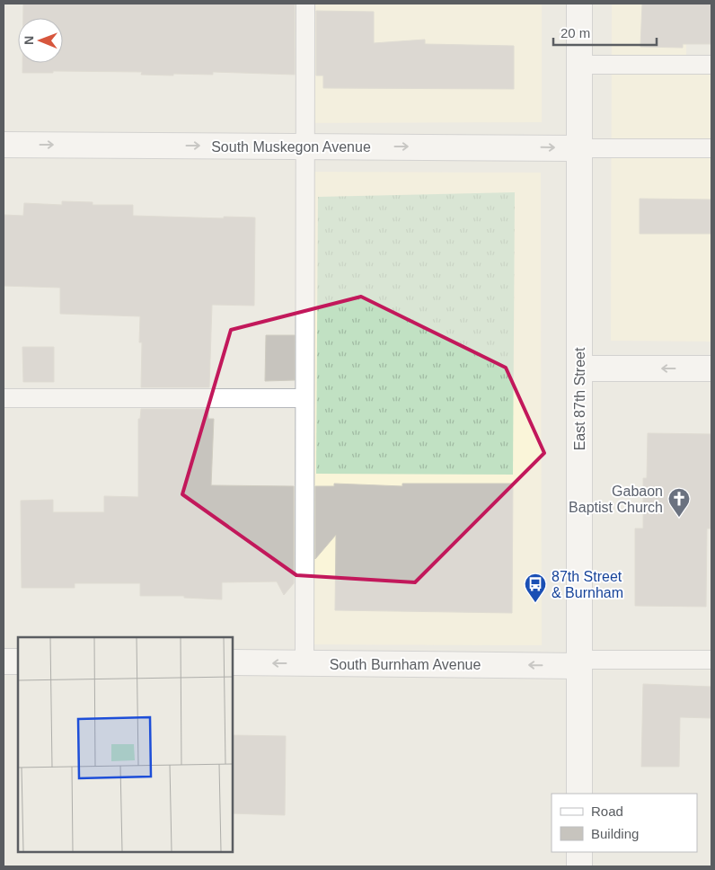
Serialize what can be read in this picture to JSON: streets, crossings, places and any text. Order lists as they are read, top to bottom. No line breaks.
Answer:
{"streets":{"street":["South Muskegon Avenue","East 87th Street","South Burnham Avenue"]},"crossings":[["South Muskegon Avenue","East 87th Street"],["East 87th Street","South Burnham Avenue"]],"one_way":["South Muskegon Avenue","South Burnham Avenue"],"places":{"church":["Gabaon Baptist Church"],"bus stop":["87th Street & Burnham"]},"legend":["Road","Building"],"scale_bar":"20 m","north":"left"}
